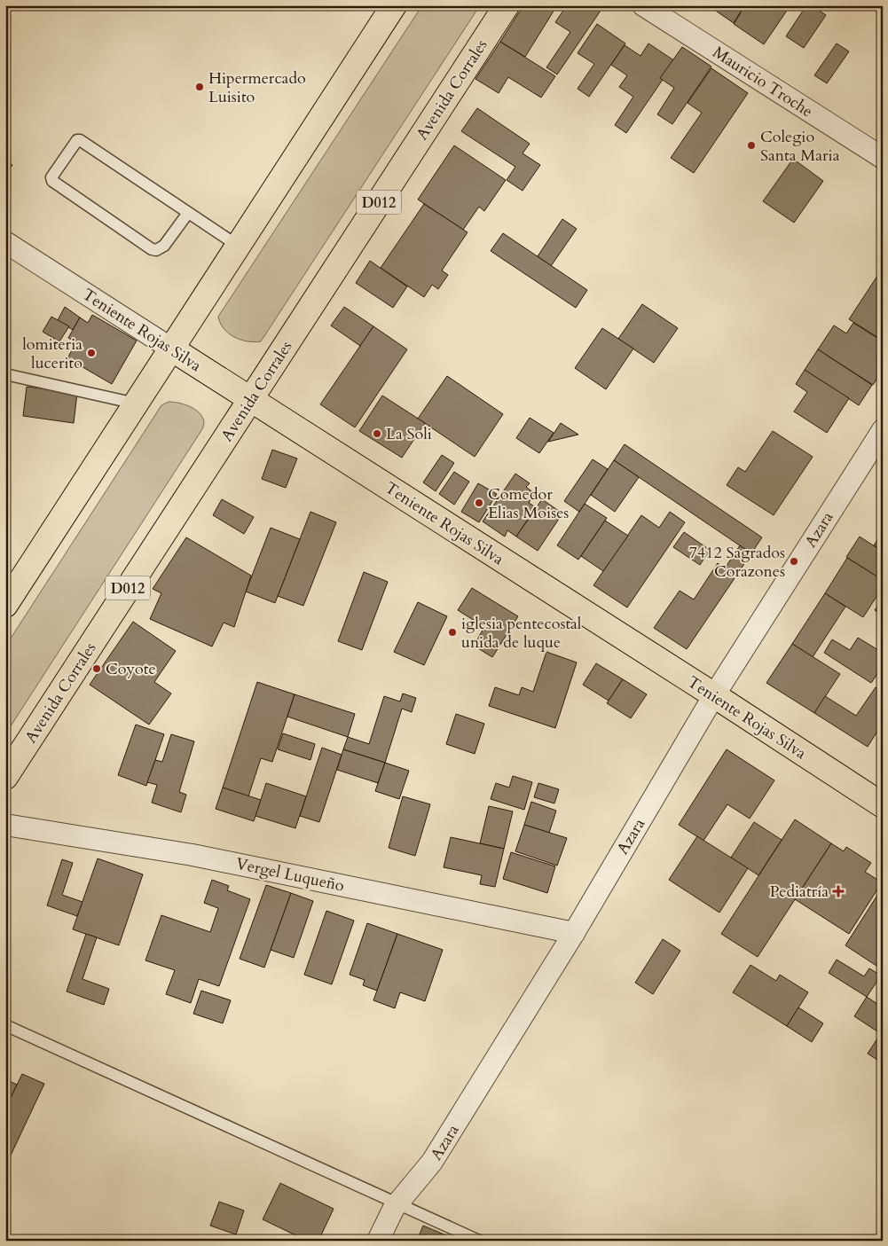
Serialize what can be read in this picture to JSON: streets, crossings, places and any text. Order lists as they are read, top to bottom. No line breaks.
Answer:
{"streets":{"main road":["Avenida Corrales","D012","Teniente Rojas Silva"],"street":["Mauricio Troche","Azara","Vergel Luqueño"]},"crossings":[["Avenida Corrales","Teniente Rojas Silva"],["Teniente Rojas Silva","Azara"],["Azara","Vergel Luqueño"]],"places":{"other":["Hipermercado Luisito","Colegio Santa Maria","lomiteria lucerito","La Soli","Comedor Elias Moises","7412 Sagrados Corazones","iglesia pentecostal unida de luque","Coyote"],"health":["Pediatría"]}}
